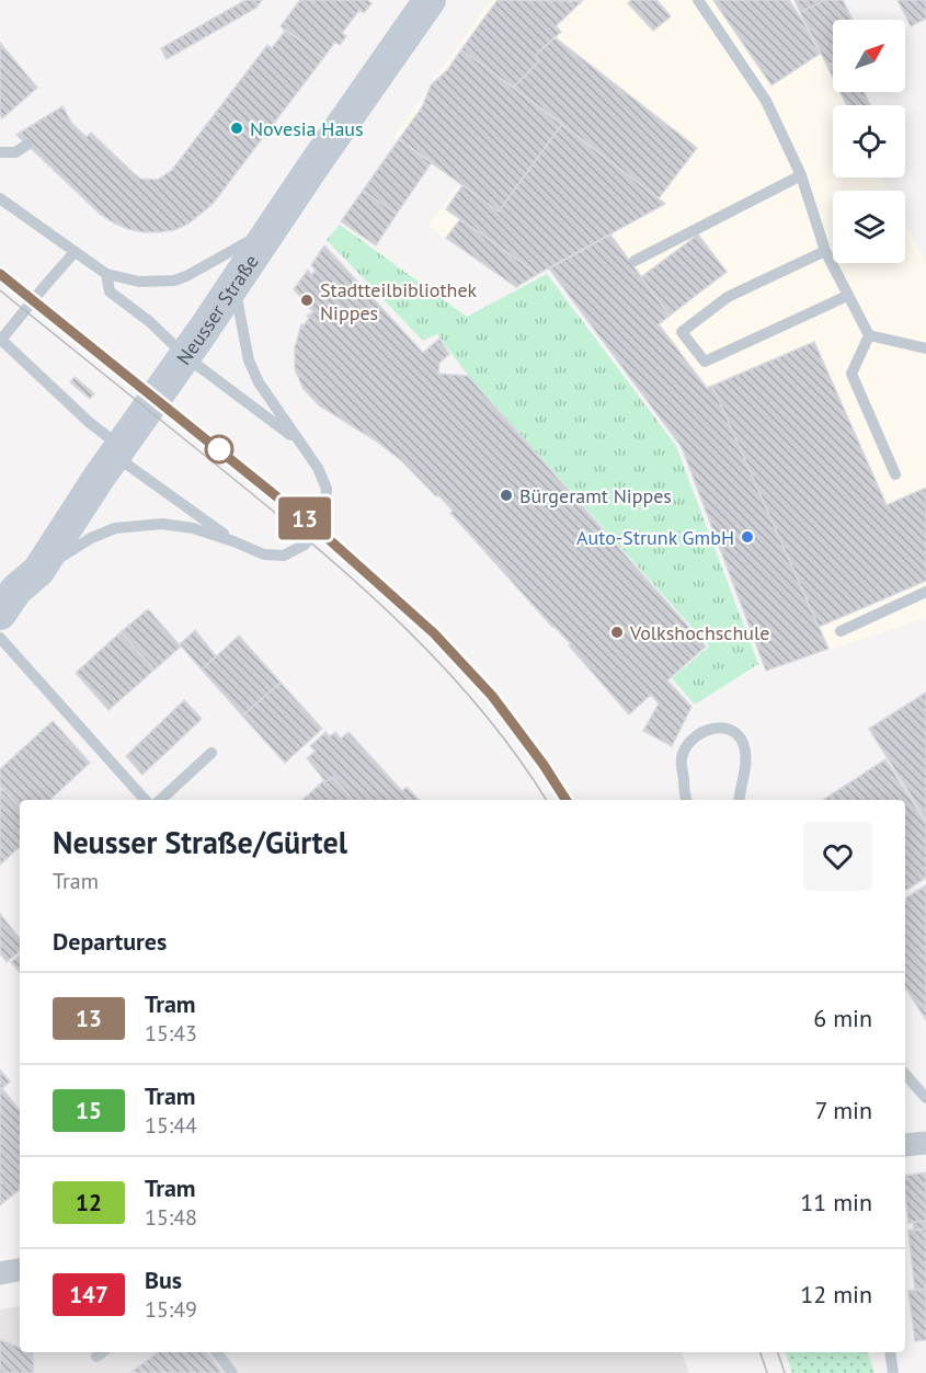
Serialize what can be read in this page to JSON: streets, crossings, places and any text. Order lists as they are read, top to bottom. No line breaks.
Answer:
{"streets":{"main road":["Neusser Straße"]},"places":["Novesia Haus","Stadtteilbibliothek Nippes","Bürgeramt Nippes","Auto-Strunk GmbH","Volkshochschule"],"lines":["tram line 13"],"north":"top right","page":{"on_map":"13","heading":[["Neusser Straße/Gürtel","Tram"],"Departures"],"list":[{"mark":"13","name":"Tram","note":"15:43","value":"6 min"},{"mark":"15","name":"Tram","note":"15:44","value":"7 min"},{"mark":"12","name":"Tram","note":"15:48","value":"11 min"},{"mark":"147","name":"Bus","note":"15:49","value":"12 min"}]}}
